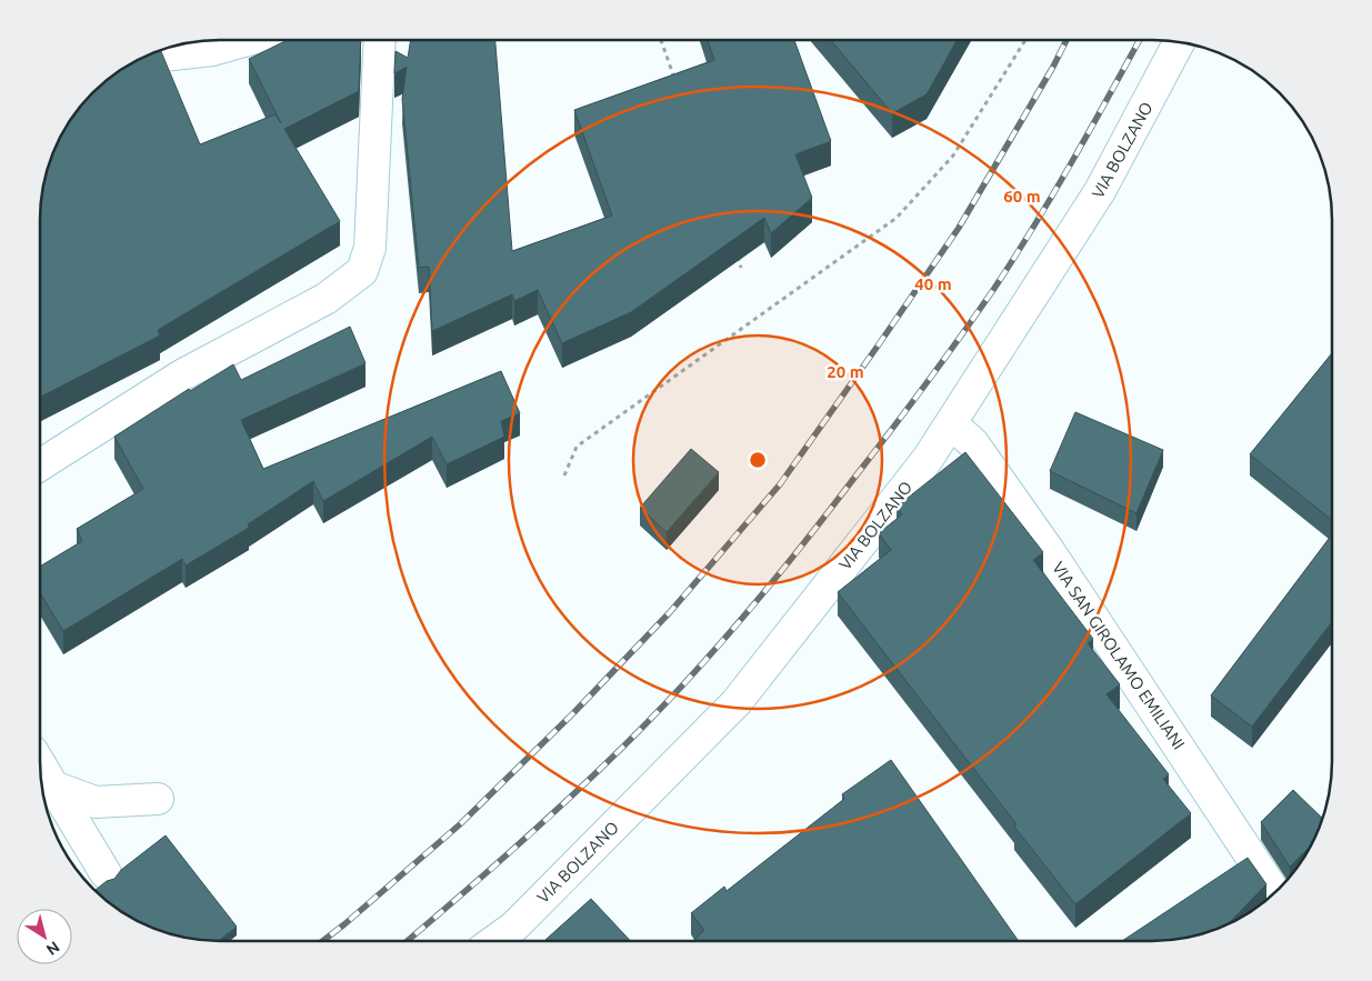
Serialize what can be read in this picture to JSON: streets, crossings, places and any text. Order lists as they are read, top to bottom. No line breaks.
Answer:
{"streets":{"street":["VIA BOLZANO","VIA SAN GIROLAMO EMILIANI"]},"crossings":[["VIA BOLZANO","VIA SAN GIROLAMO EMILIANI"]],"north":"bottom right","rings":["60 m","40 m","20 m"]}
